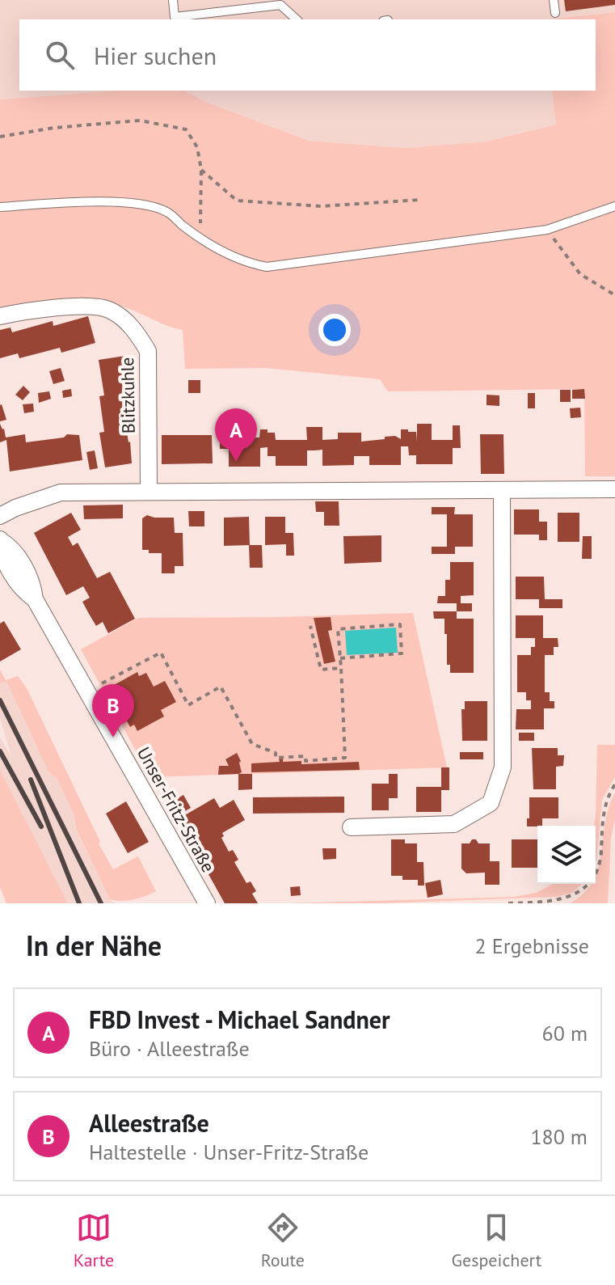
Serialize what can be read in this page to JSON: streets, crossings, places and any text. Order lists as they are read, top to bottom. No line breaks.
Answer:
{"streets":{"street":["Blitzkuhle","Unser-Fritz-Straße"]},"page":{"search":"Hier suchen","pins":["A","B"],"heading":["In der Nähe","2 Ergebnisse"],"list":[{"mark":"A","name":"FBD Invest - Michael Sandner","note":"Büro · Alleestraße","value":"60 m"},{"mark":"B","name":"Alleestraße","note":"Haltestelle · Unser-Fritz-Straße","value":"180 m"}],"nav":["Karte","Route","Gespeichert"]}}
